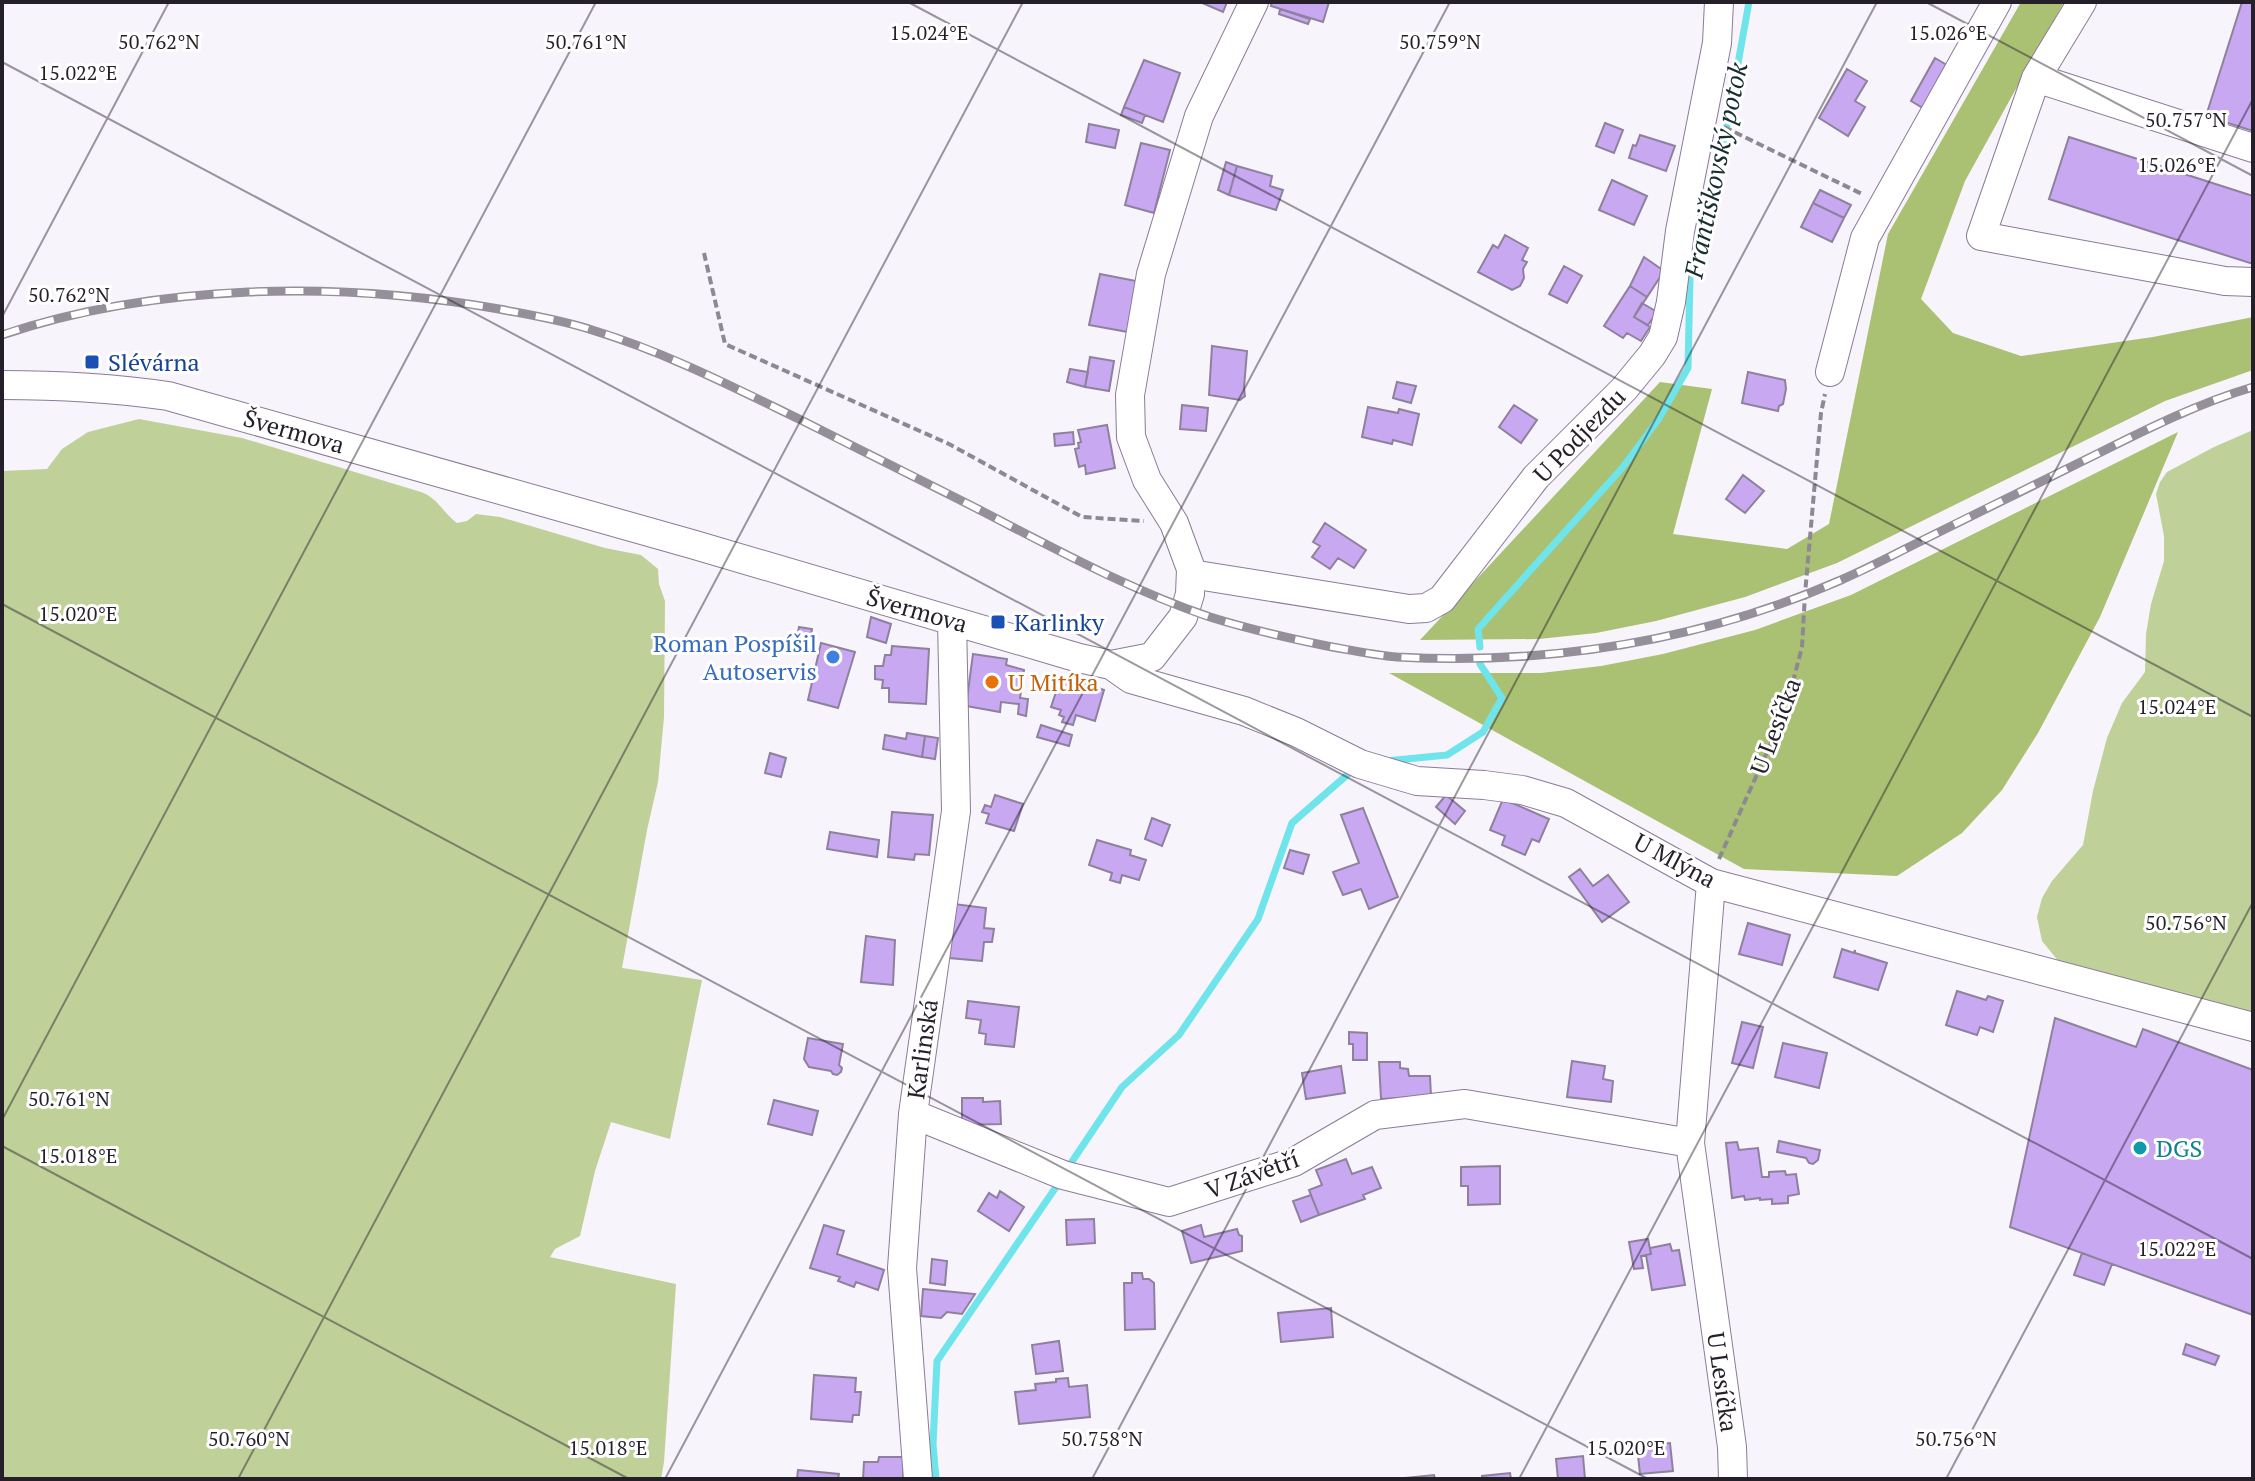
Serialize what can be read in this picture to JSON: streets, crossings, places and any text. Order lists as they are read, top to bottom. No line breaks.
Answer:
{"streets":{"street":["Švermova","U Podjezdu","U Lesíčka","U Mlýna","Karlinská","V Závětří"]},"crossings":[["Švermova","U Podjezdu"],["Švermova","U Mlýna"],["Švermova","Karlinská"],["U Lesíčka","U Mlýna"],["U Lesíčka","V Závětří"],["Karlinská","V Závětří"]],"water":["Františkovský potok"],"places":{"transit":["Slévárna","Karlinky"],"other":["Roman Pospíšil Autoservis","U Mitíka","DGS"]},"coordinates":["15.024°E","15.026°E","50.759°N","50.762°N","50.761°N","15.022°E","50.757°N","15.020°E","50.756°N","15.018°E","50.760°N","50.758°N"]}
